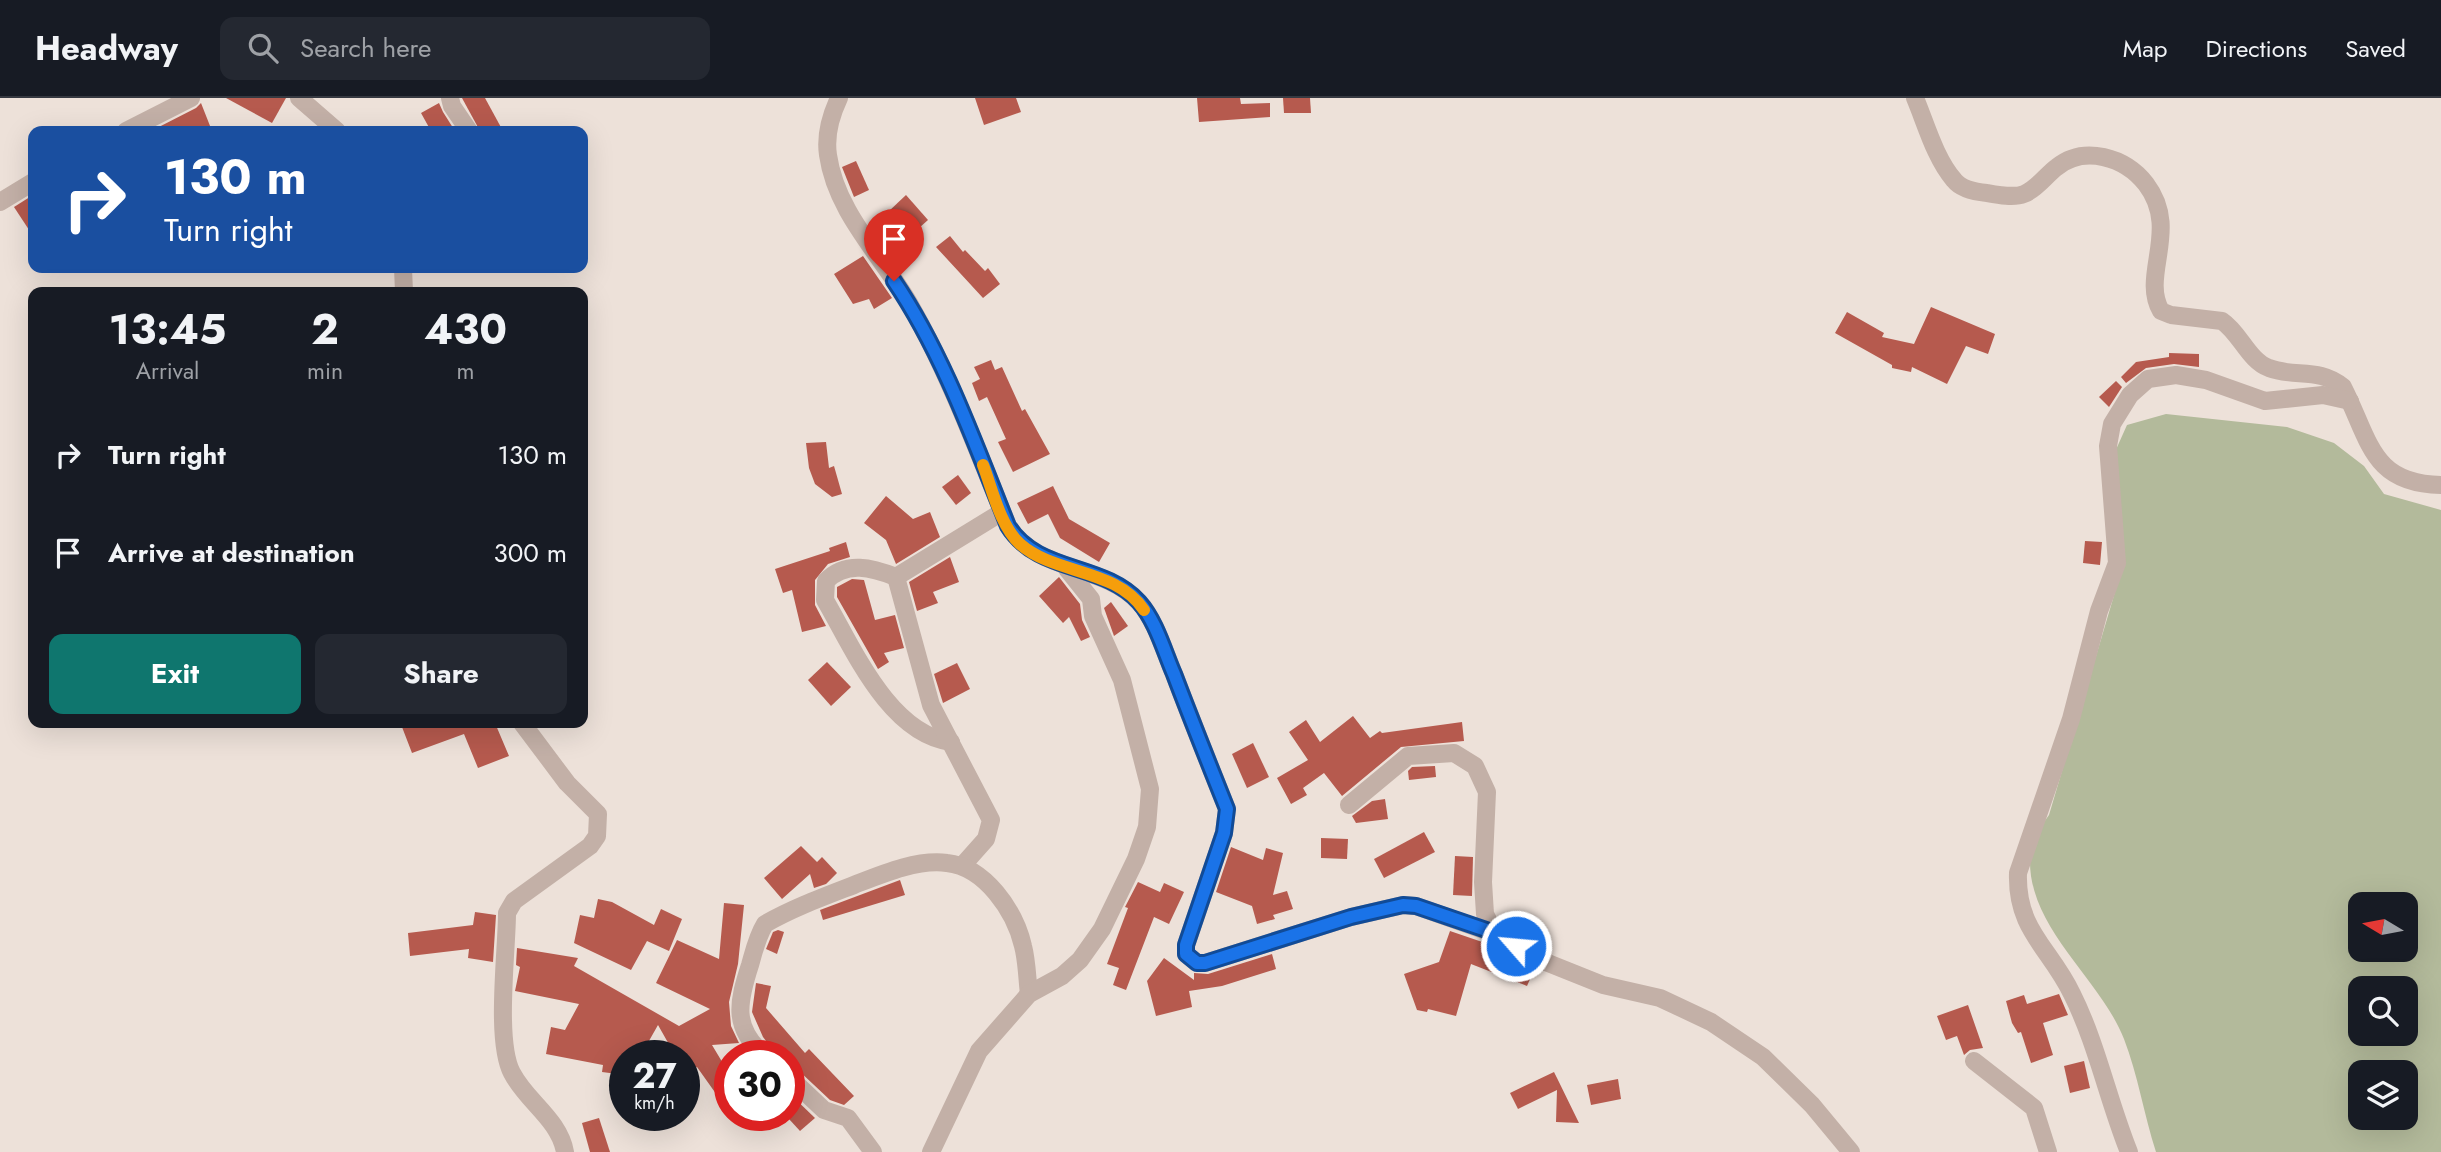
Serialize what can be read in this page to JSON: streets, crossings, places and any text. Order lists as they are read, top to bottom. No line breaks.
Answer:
{"north":"left","page":{"header":"Headway","search":"Search here","nav":["Map","Directions","Saved"],"turn":["130 m","Turn right"],"eta":["13:45","Arrival","2","min","430","m"],"list":[{"name":"Turn right","value":"130 m"},{"name":"Arrive at destination","value":"300 m"}],"buttons":["Exit","Share"],"speed":"27 km/h","limit":"30"}}
